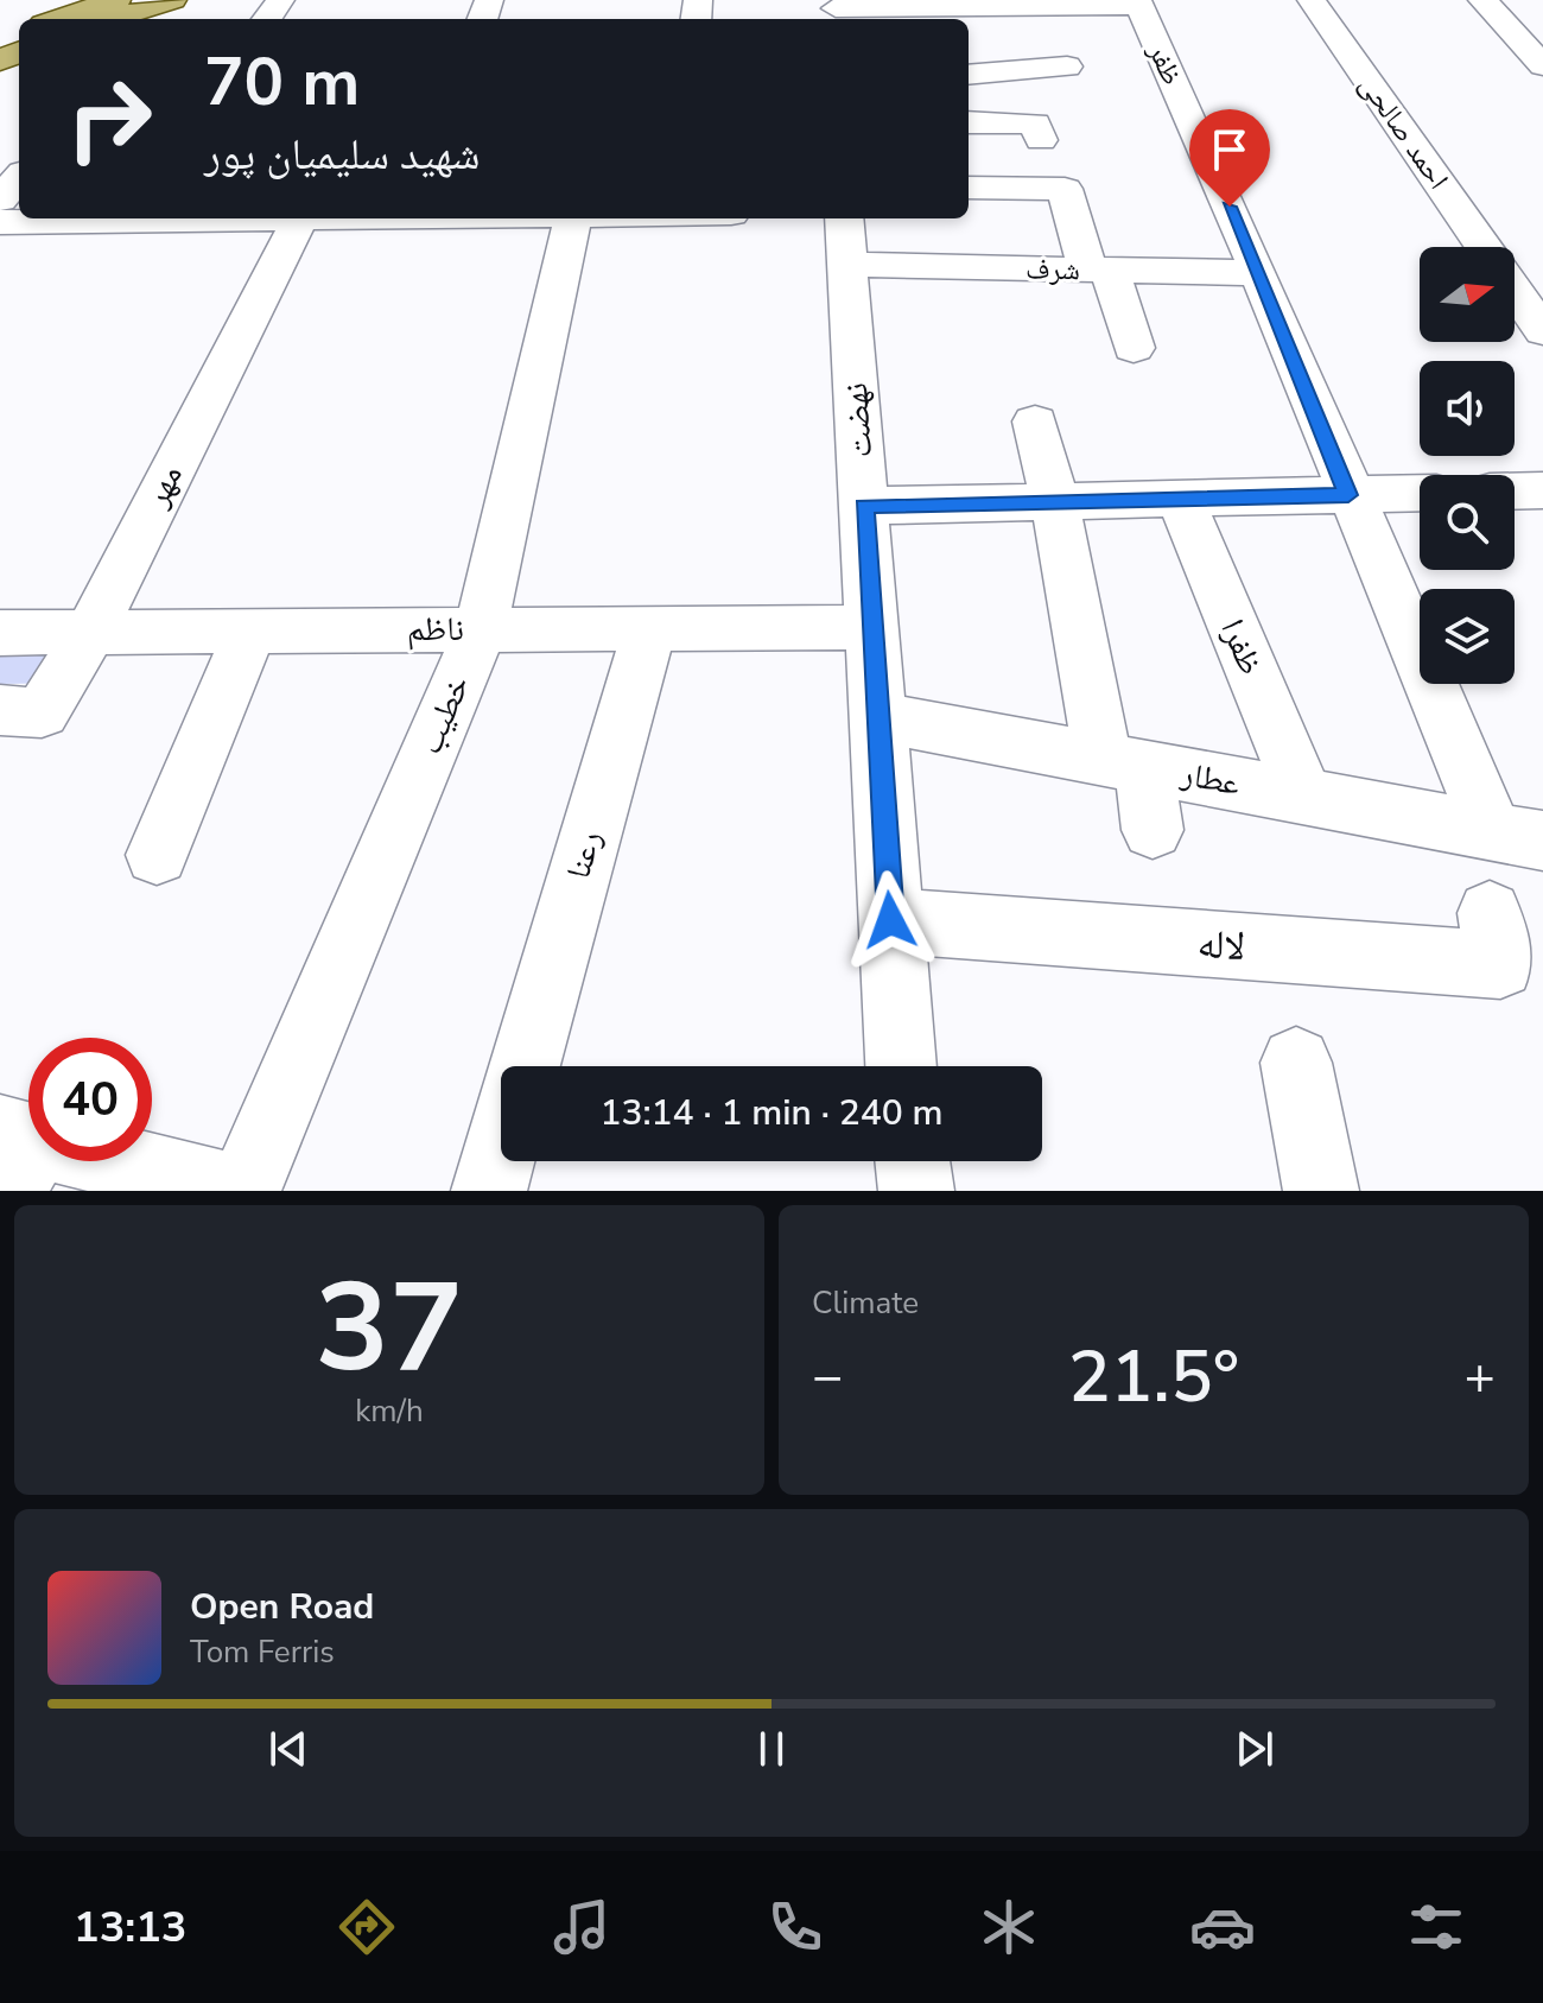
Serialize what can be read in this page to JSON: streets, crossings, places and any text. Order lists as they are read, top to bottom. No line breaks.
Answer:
{"streets":{"street":["ظفر","احمد صالحی","شرف","نهضت","مهر","ناظم","ظفرا","خطیب","عطار","رعنا","لاله"]},"crossings":[["ظفر","شرف"],["ظفر","عطار"],["شرف","نهضت"],["نهضت","ناظم"],["نهضت","عطار"],["نهضت","لاله"],["مهر","ناظم"],["ناظم","خطیب"],["ناظم","رعنا"],["ظفرا","عطار"]],"north":"right","page":{"turn":["70 m","شهید سلیمیان پور"],"limit":"40","trip":"13:14 · 1 min · 240 m","tile":[["37","km/h"],"Climate"],"heat":["−","21.5°","+"],"song":["Open Road","Tom Ferris"],"tabs":"13:13"}}
